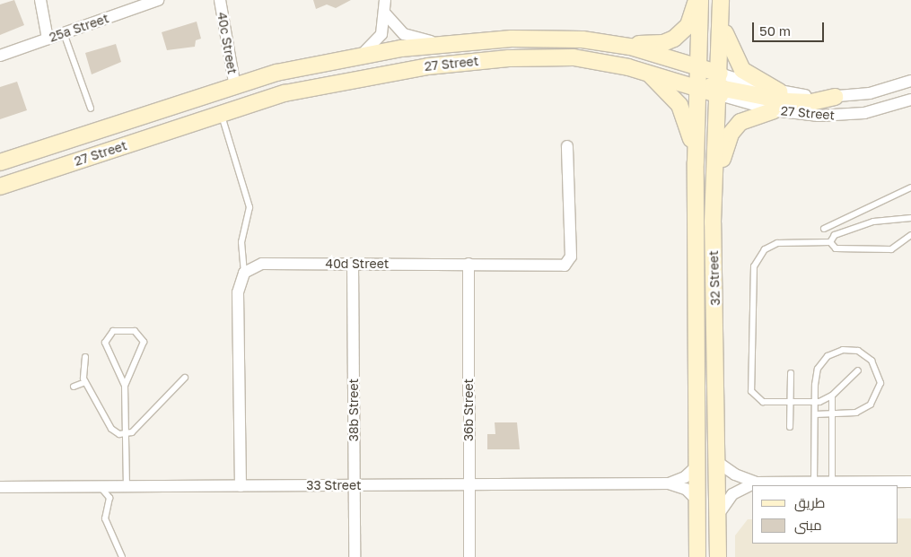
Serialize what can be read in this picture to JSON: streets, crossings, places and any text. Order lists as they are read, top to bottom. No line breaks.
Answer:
{"streets":{"street":["25a Street","40c Street","27 Street","40d Street","32 Street","38b Street","36b Street","33 Street"]},"crossings":[["40c Street","27 Street"],["27 Street","32 Street"],["40d Street","38b Street"],["40d Street","36b Street"],["32 Street","33 Street"],["38b Street","33 Street"],["36b Street","33 Street"]],"legend":["طريق","مبنى"],"scale_bar":"50 m"}
